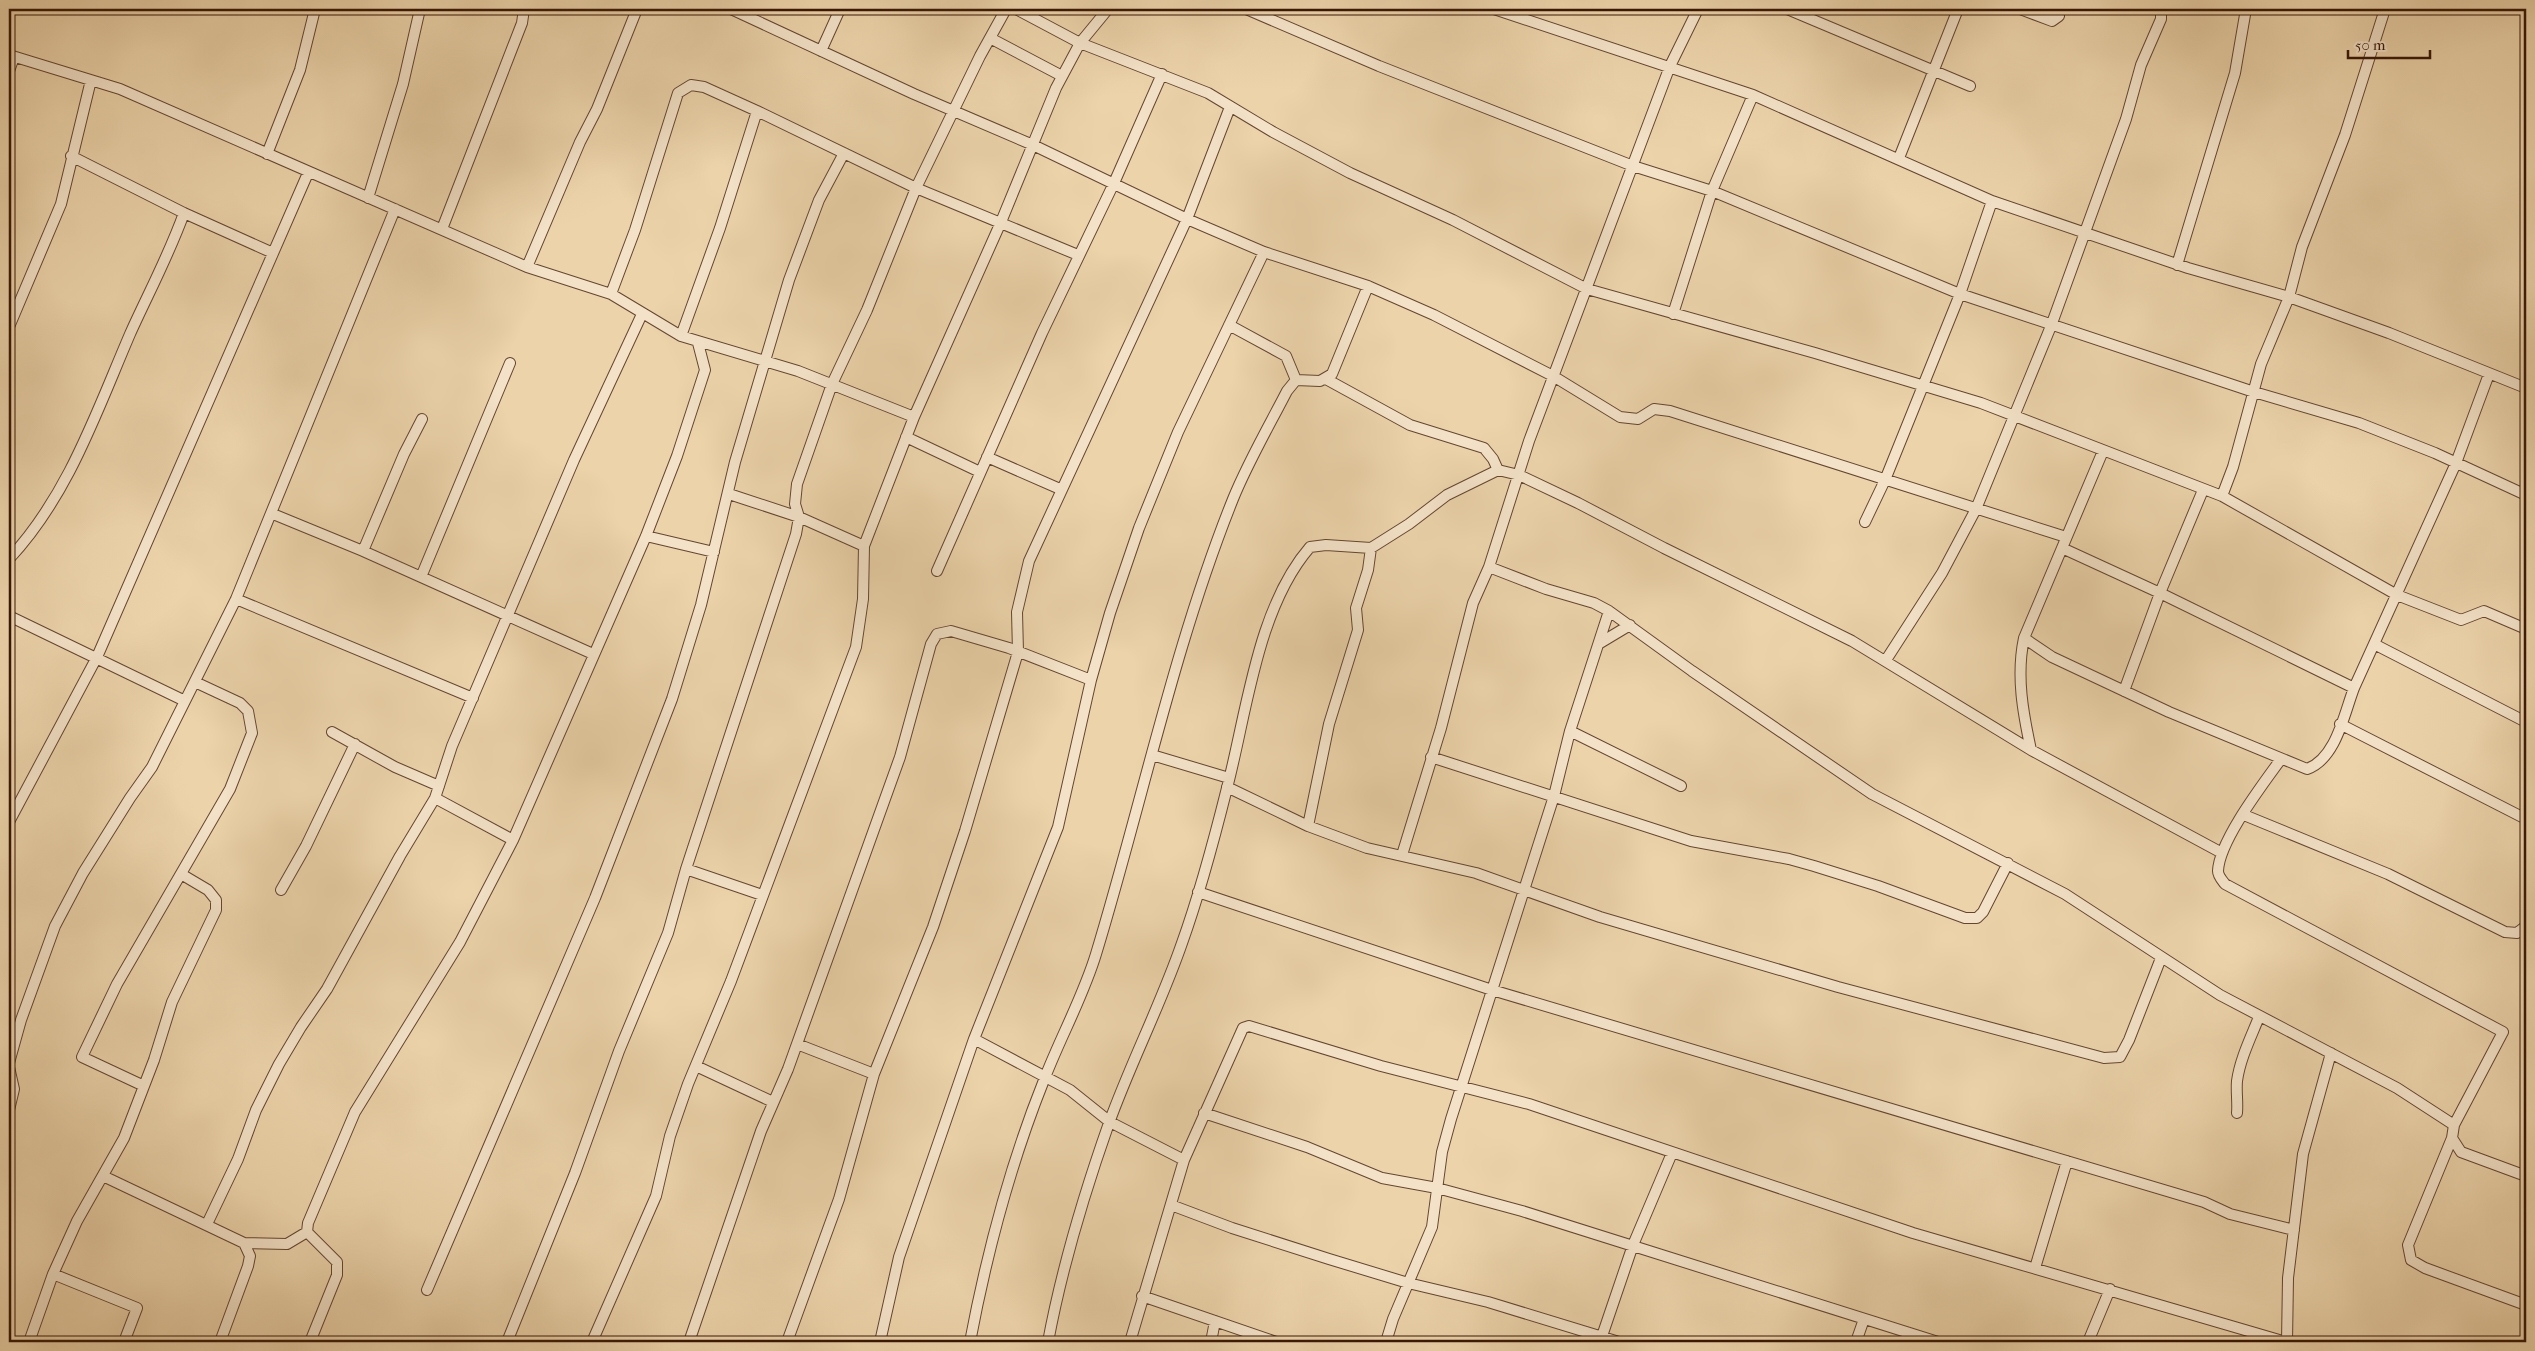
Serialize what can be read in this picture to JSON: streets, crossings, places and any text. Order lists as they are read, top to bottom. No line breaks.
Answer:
{"scale_bar":"50 m"}
